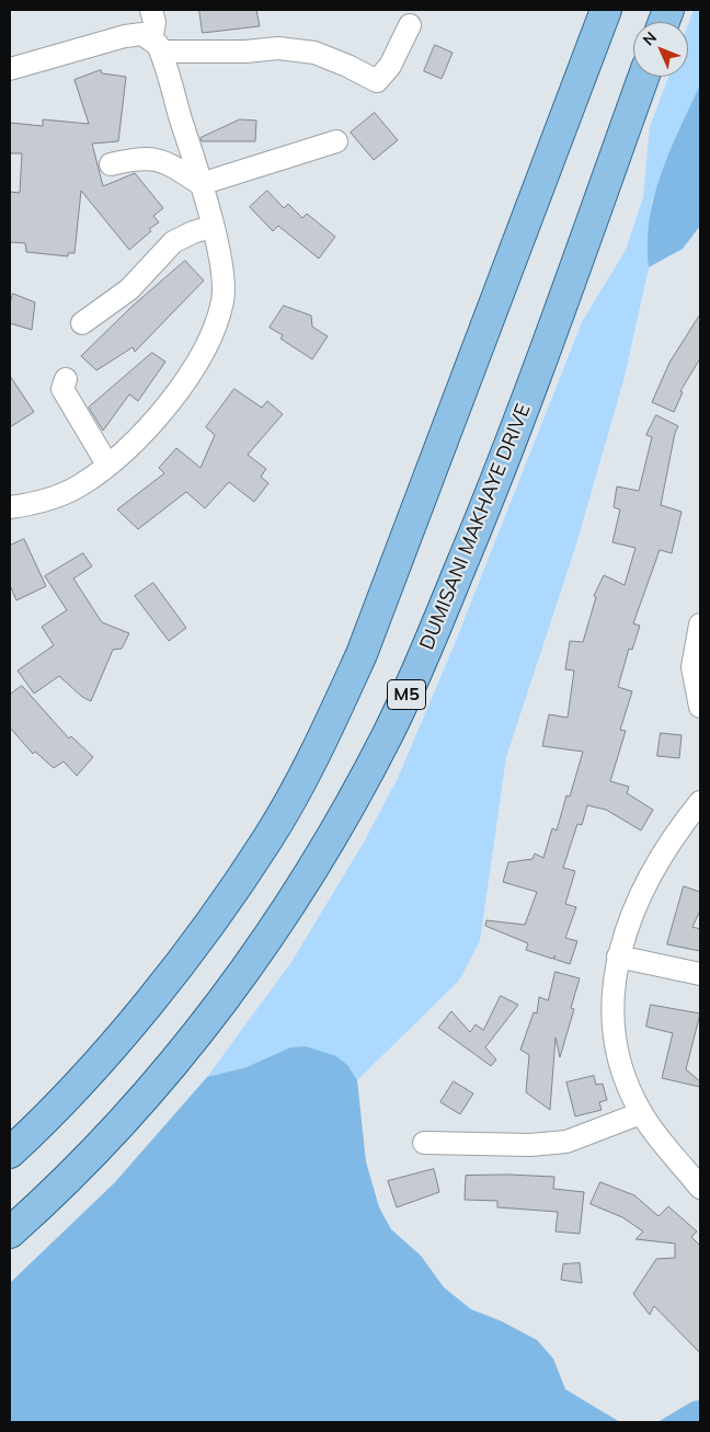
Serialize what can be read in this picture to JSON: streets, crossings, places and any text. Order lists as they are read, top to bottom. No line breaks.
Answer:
{"streets":{"main road":["DUMISANI MAKHAYE DRIVE","M5"]},"north":"top left"}
